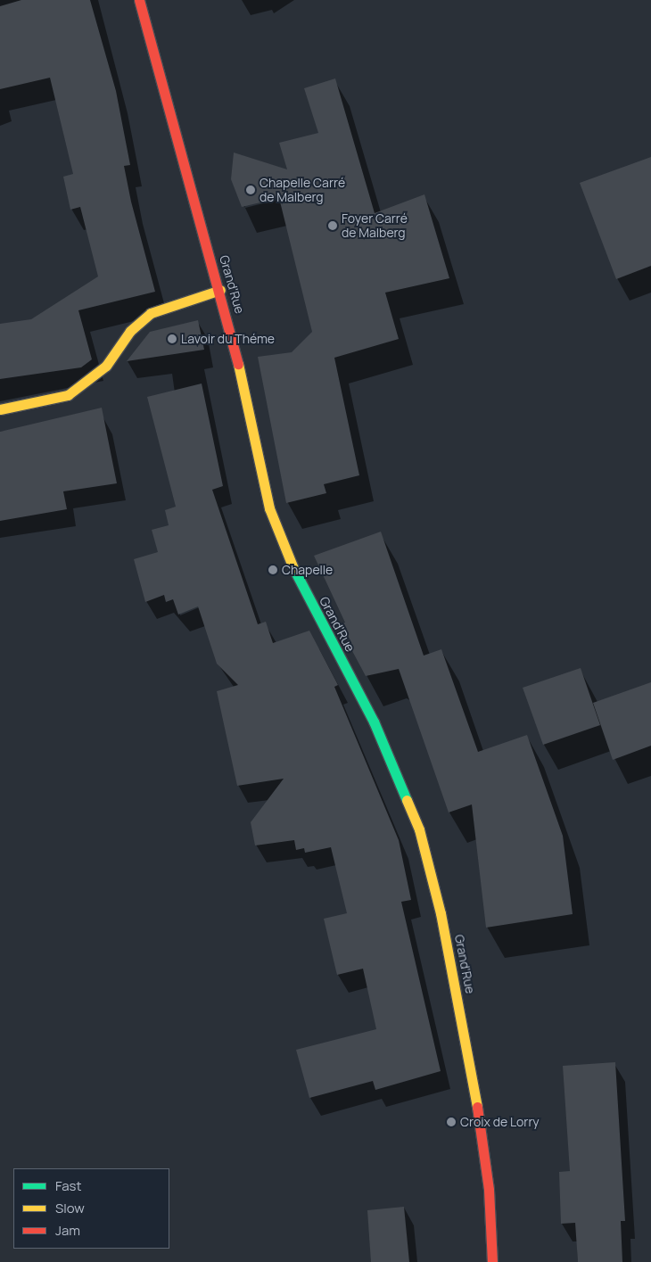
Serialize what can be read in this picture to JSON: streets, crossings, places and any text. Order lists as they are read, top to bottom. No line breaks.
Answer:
{"streets":{"street":["Grand'Rue"]},"places":["Chapelle Carré de Malberg","Foyer Carré de Malberg","Lavoir du Théme","Chapelle","Croix de Lorry"],"legend":["Fast","Slow","Jam"]}
